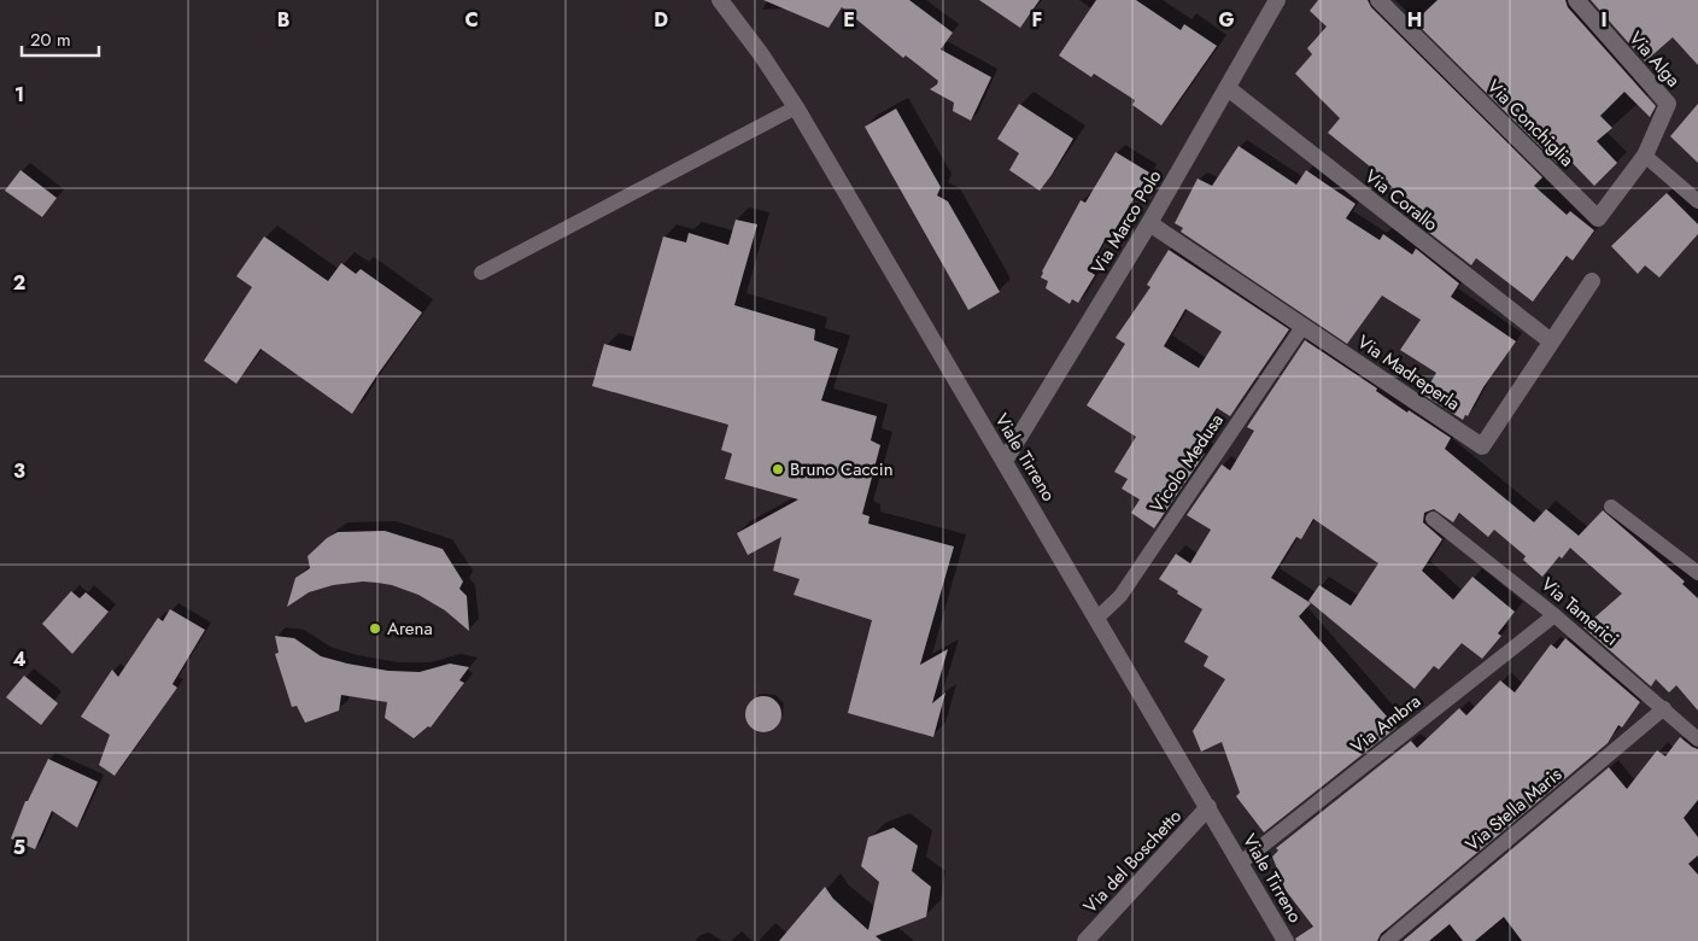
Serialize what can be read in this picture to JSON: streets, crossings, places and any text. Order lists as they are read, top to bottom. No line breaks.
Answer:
{"streets":{"street":["Via Alga","Via Conchiglia","Via Corallo","Via Marco Polo","Via Madreperla","Viale Tirreno","Via del Boschetto"],"lane":["Vicolo Medusa","Via Tamerici","Via Ambra","Via Stella Maris"]},"crossings":[["Via Alga","Via Conchiglia"],["Via Corallo","Via Marco Polo"],["Via Corallo","Via Madreperla"],["Via Marco Polo","Via Madreperla"],["Via Marco Polo","Viale Tirreno"],["Via Madreperla","Vicolo Medusa"],["Viale Tirreno","Vicolo Medusa"],["Viale Tirreno","Via Ambra"],["Viale Tirreno","Via del Boschetto"],["Via Tamerici","Via Ambra"],["Via Tamerici","Via Stella Maris"]],"places":["Bruno Caccin","Arena"],"scale_bar":"20 m","grid":{"columns":["B","C","D","E","F","G","H","I"],"rows":["1","2","3","4","5"]}}
